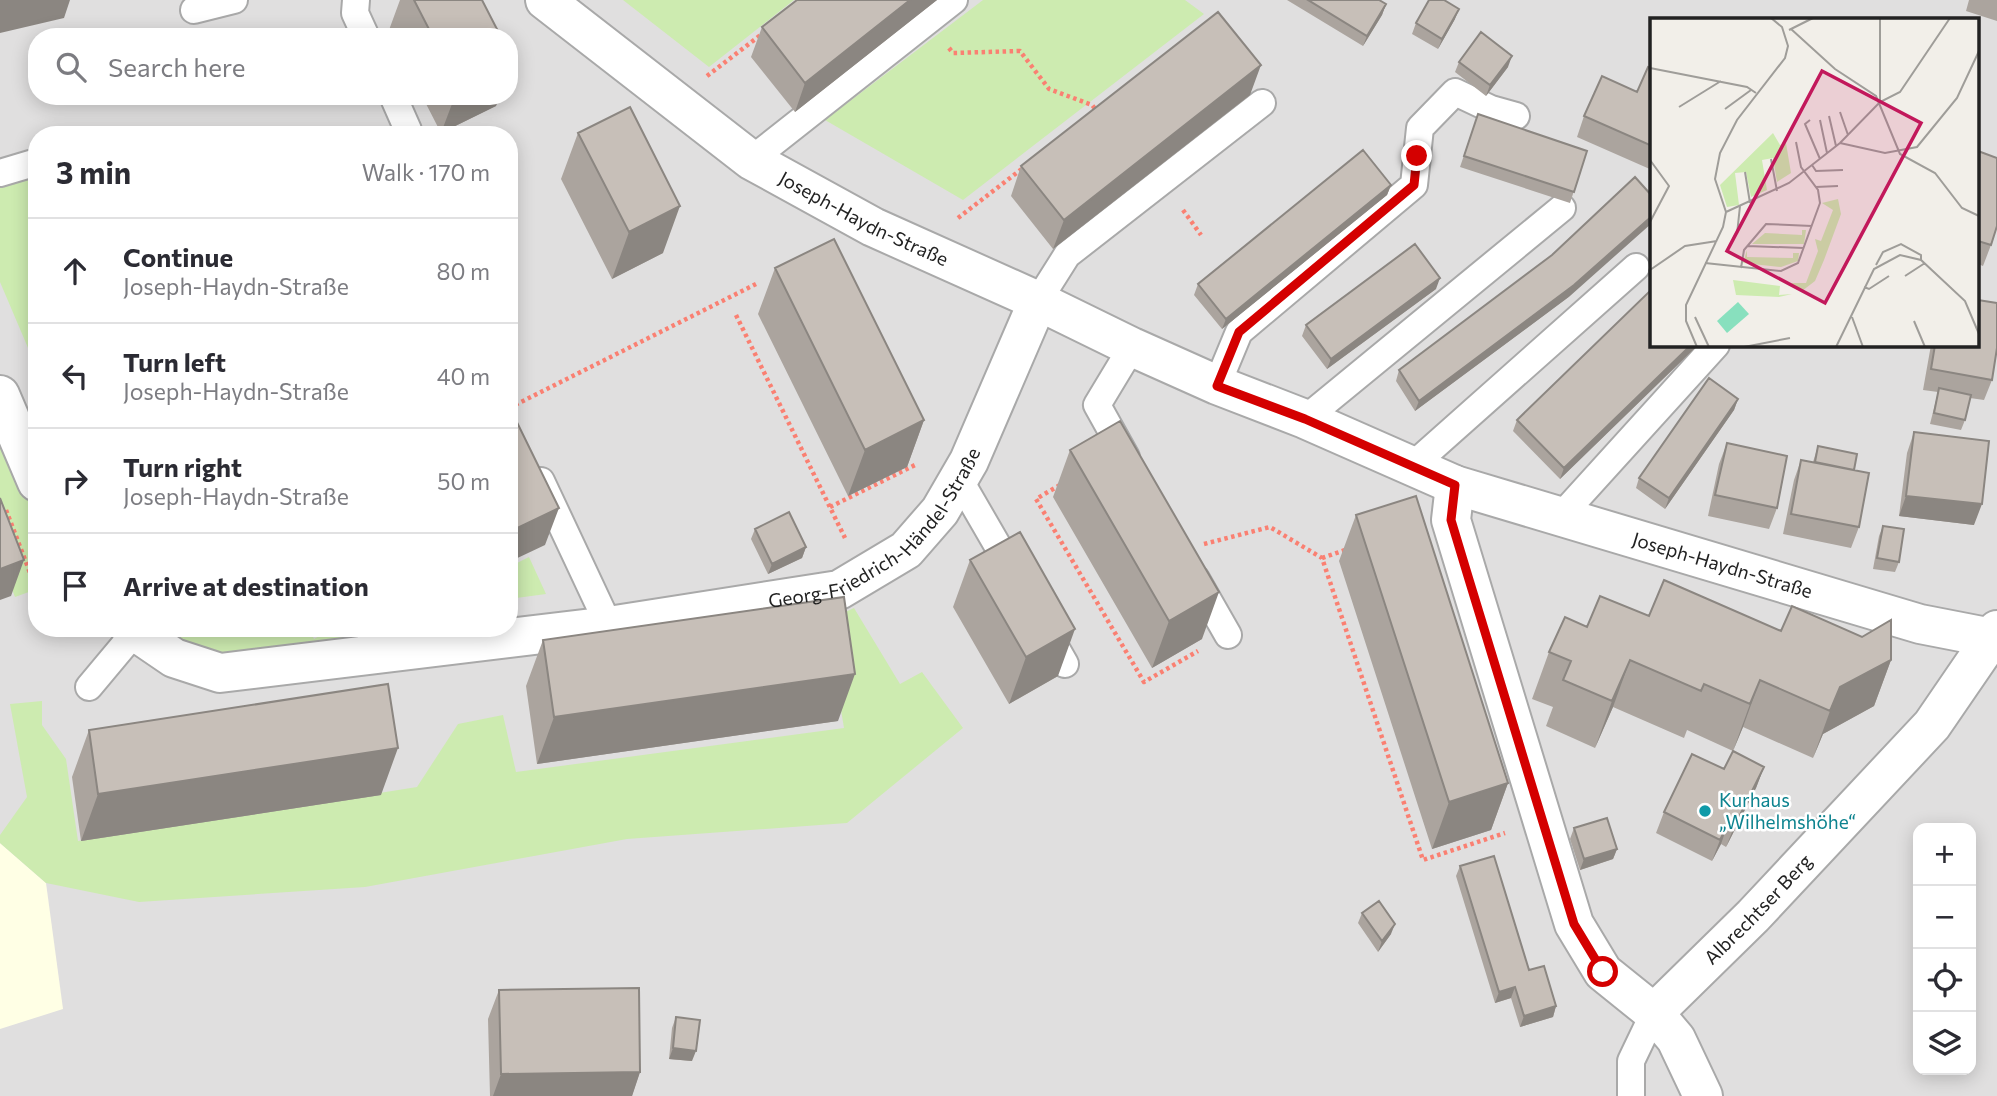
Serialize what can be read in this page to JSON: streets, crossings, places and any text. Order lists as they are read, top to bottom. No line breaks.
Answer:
{"streets":{"street":["Joseph-Haydn-Straße","Georg-Friedrich-Händel-Straße","Albrechtser Berg"]},"crossings":[["Joseph-Haydn-Straße","Georg-Friedrich-Händel-Straße"],["Joseph-Haydn-Straße","Albrechtser Berg"]],"places":["Kurhaus „Wilhelmshöhe“"],"page":{"search":"Search here","heading":["3 min","Walk · 170 m"],"list":[["Continue","Joseph-Haydn-Straße","80 m"],["Turn left","Joseph-Haydn-Straße","40 m"],["Turn right","Joseph-Haydn-Straße","50 m"],"Arrive at destination"],"map_buttons":["+","−"]}}
